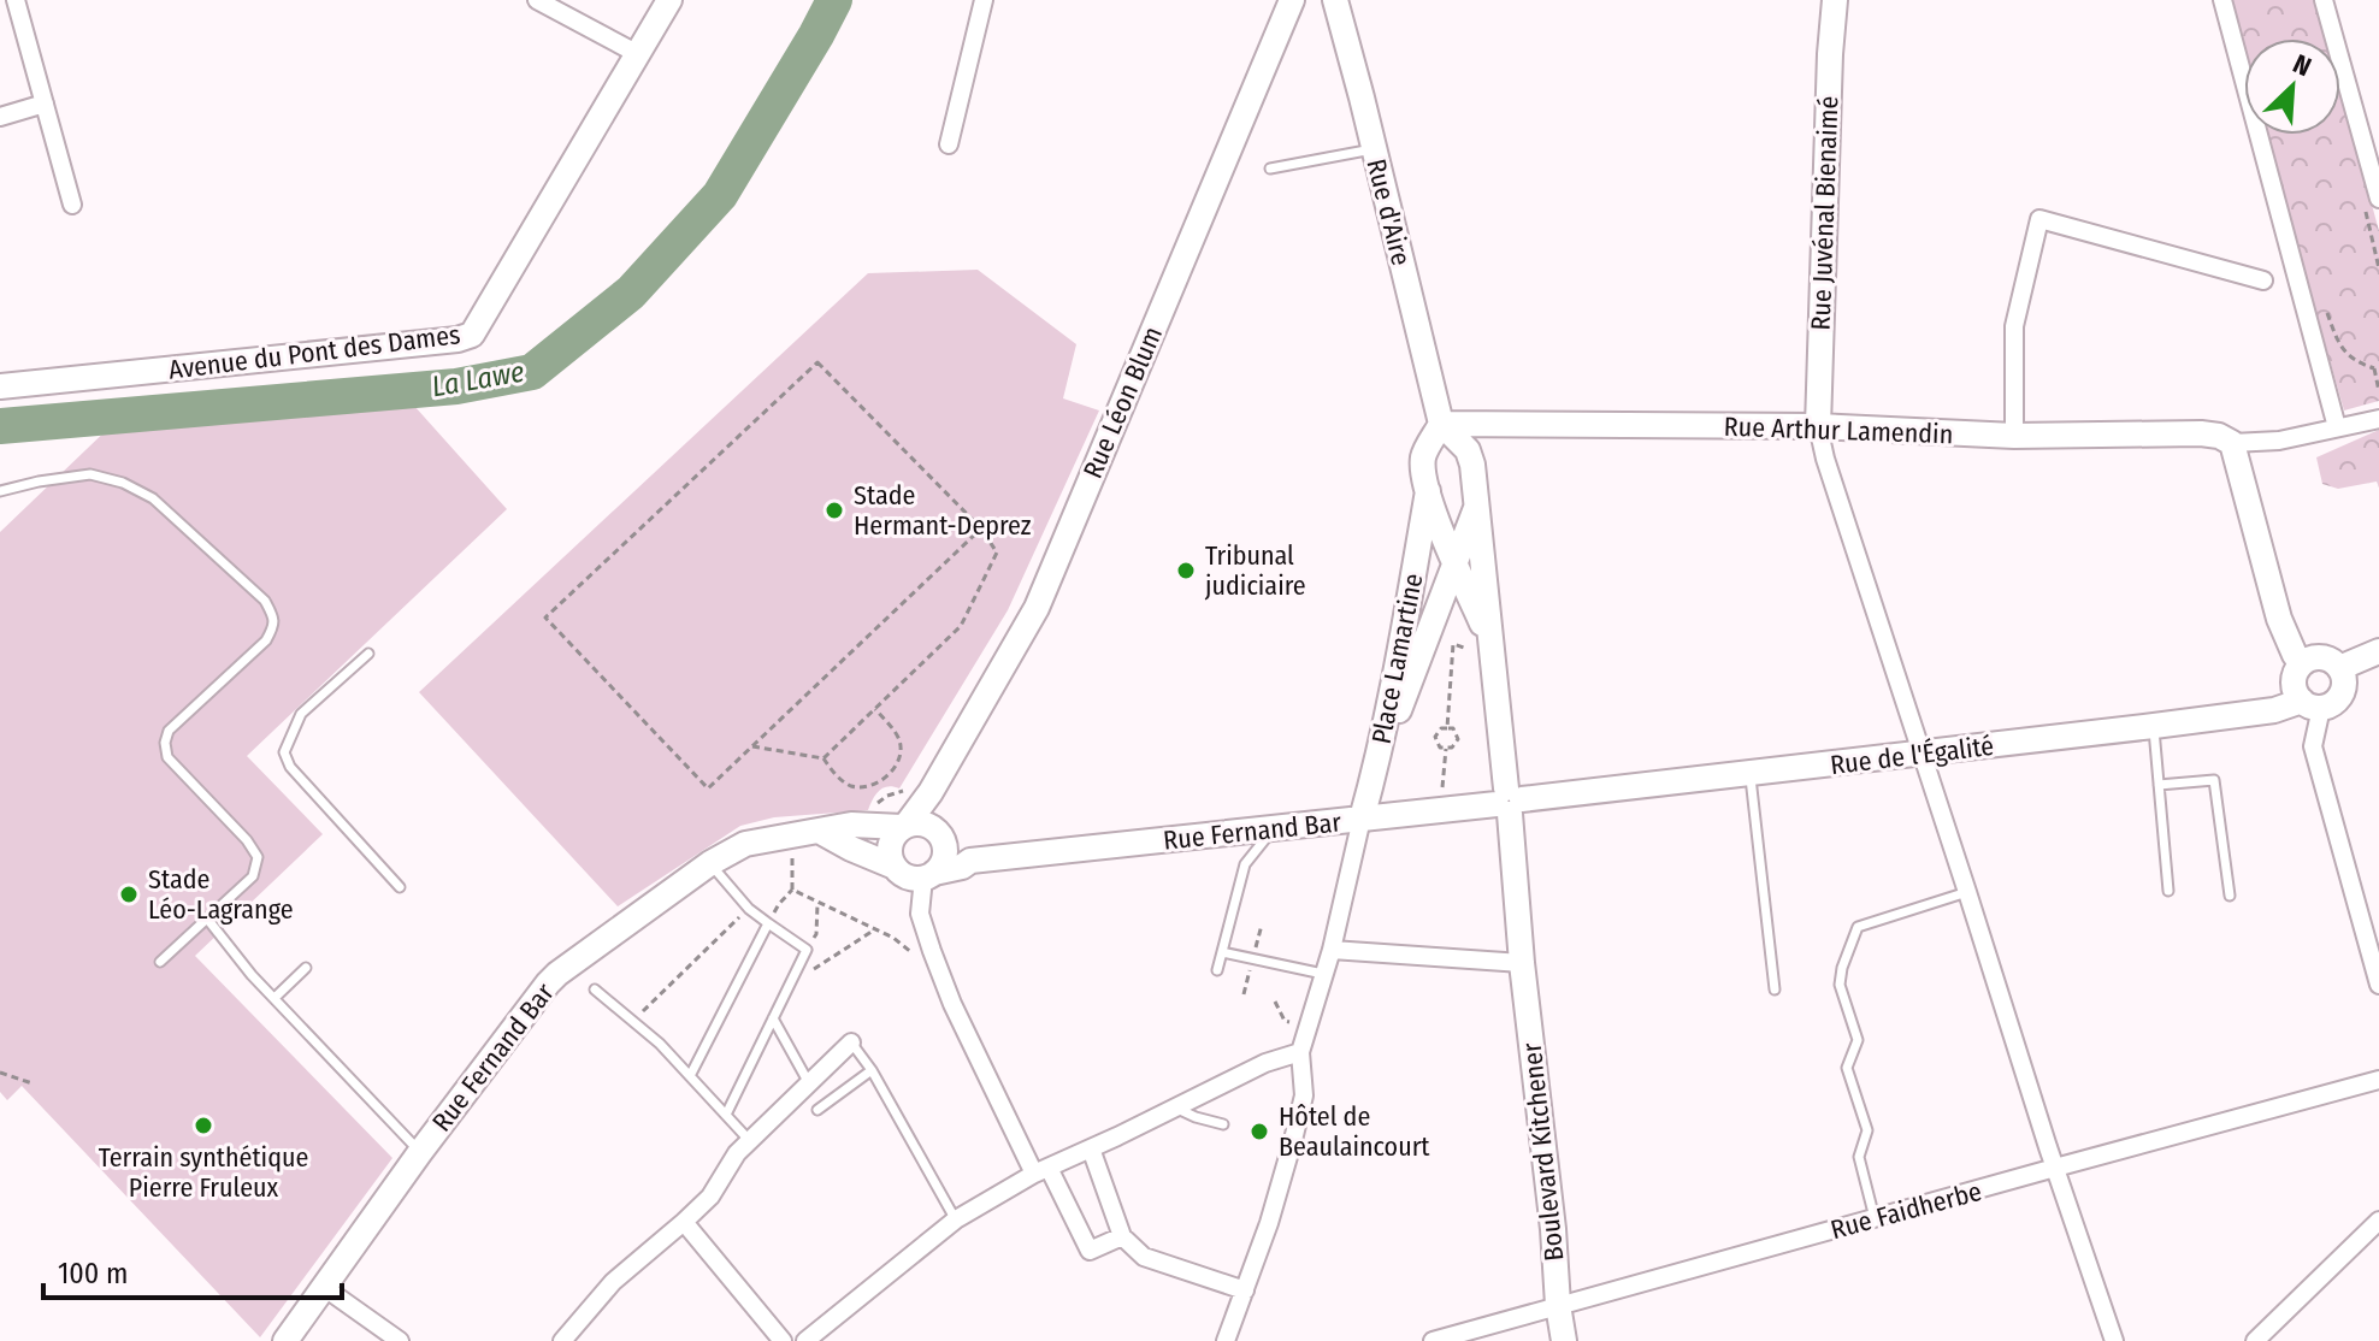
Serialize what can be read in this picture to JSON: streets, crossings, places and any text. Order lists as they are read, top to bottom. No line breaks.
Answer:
{"streets":{"street":["Rue d'Aire","Rue Juvénal Bienaimé","Avenue du Pont des Dames","Rue Léon Blum","Rue Arthur Lamendin","Place Lamartine","Rue de l'Égalité","Rue Fernand Bar","Boulevard Kitchener","Rue Faidherbe"]},"crossings":[["Rue d'Aire","Rue Arthur Lamendin"],["Rue d'Aire","Place Lamartine"],["Rue Juvénal Bienaimé","Rue Arthur Lamendin"],["Rue Léon Blum","Rue Fernand Bar"],["Rue Arthur Lamendin","Place Lamartine"],["Place Lamartine","Rue de l'Égalité"],["Place Lamartine","Boulevard Kitchener"],["Boulevard Kitchener","Rue Faidherbe"]],"water":["La Lawe"],"places":["Stade Hermant-Deprez","Tribunal judiciaire","Stade Léo-Lagrange","Terrain synthétique Pierre Fruleux","Hôtel de Beaulaincourt"],"scale_bar":"100 m","north":"top right"}
